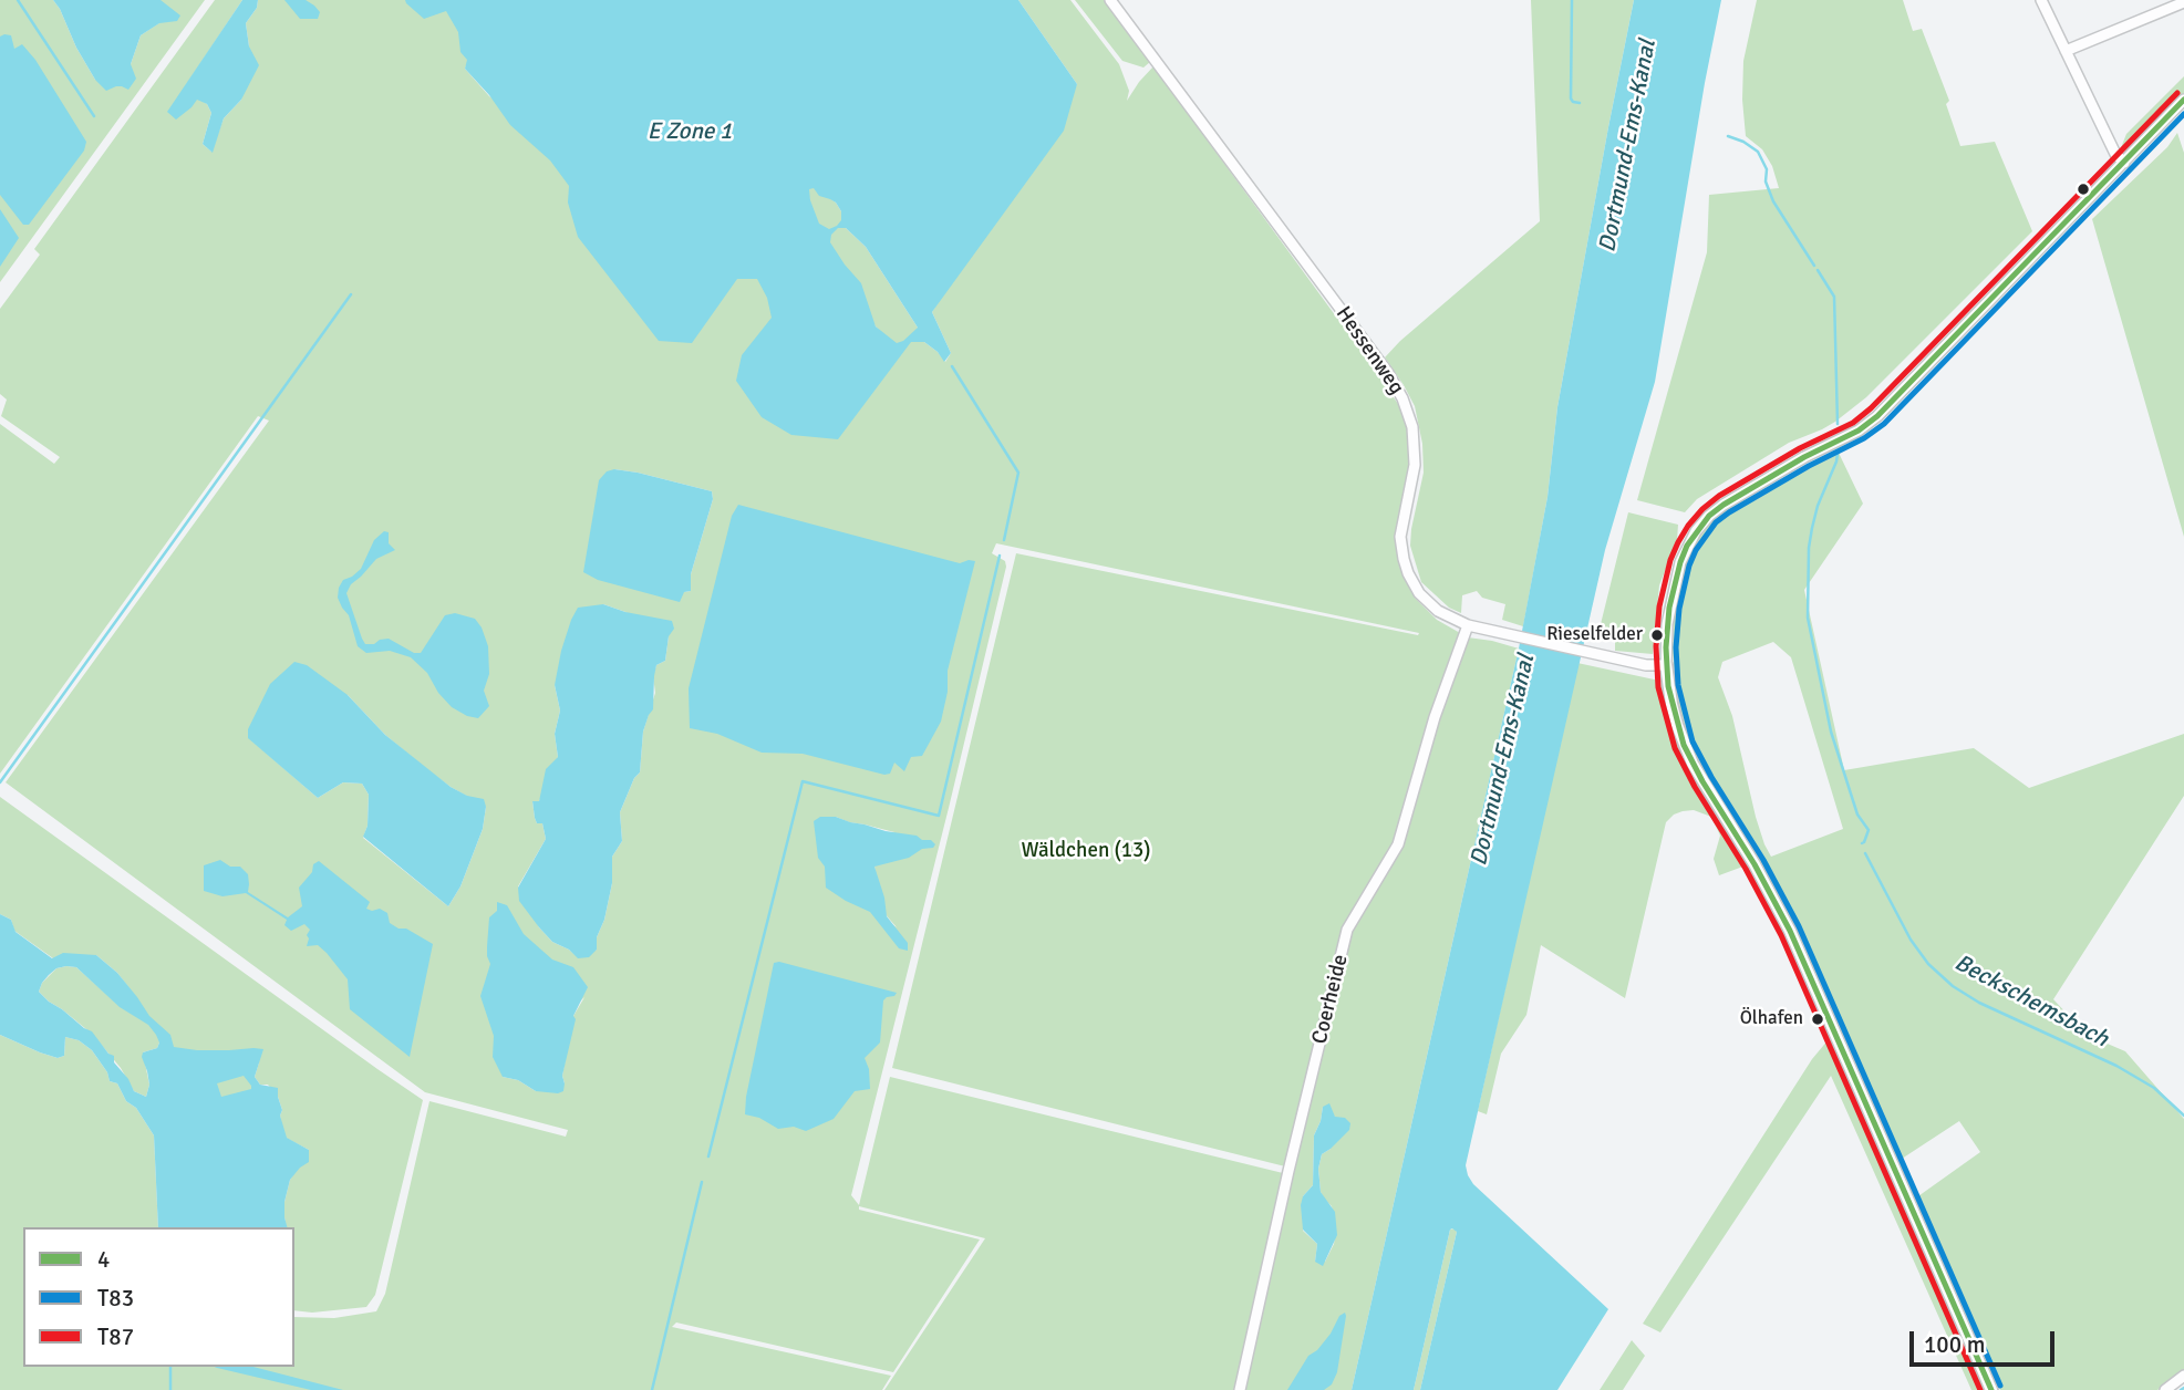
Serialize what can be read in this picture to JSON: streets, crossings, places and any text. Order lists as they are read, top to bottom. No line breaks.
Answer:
{"streets":{"street":["Hessenweg","Coerheide"]},"crossings":[["Hessenweg","Coerheide"]],"water":["E Zone 1","Dortmund-Ems-Kanal","Beckschemsbach"],"parks":["Wäldchen (13)"],"places":["Rieselfelder","Ölhafen"],"lines":["transit line T87","transit line 4","transit line T83"],"legend":["4","T83","T87"],"scale_bar":"100 m"}
